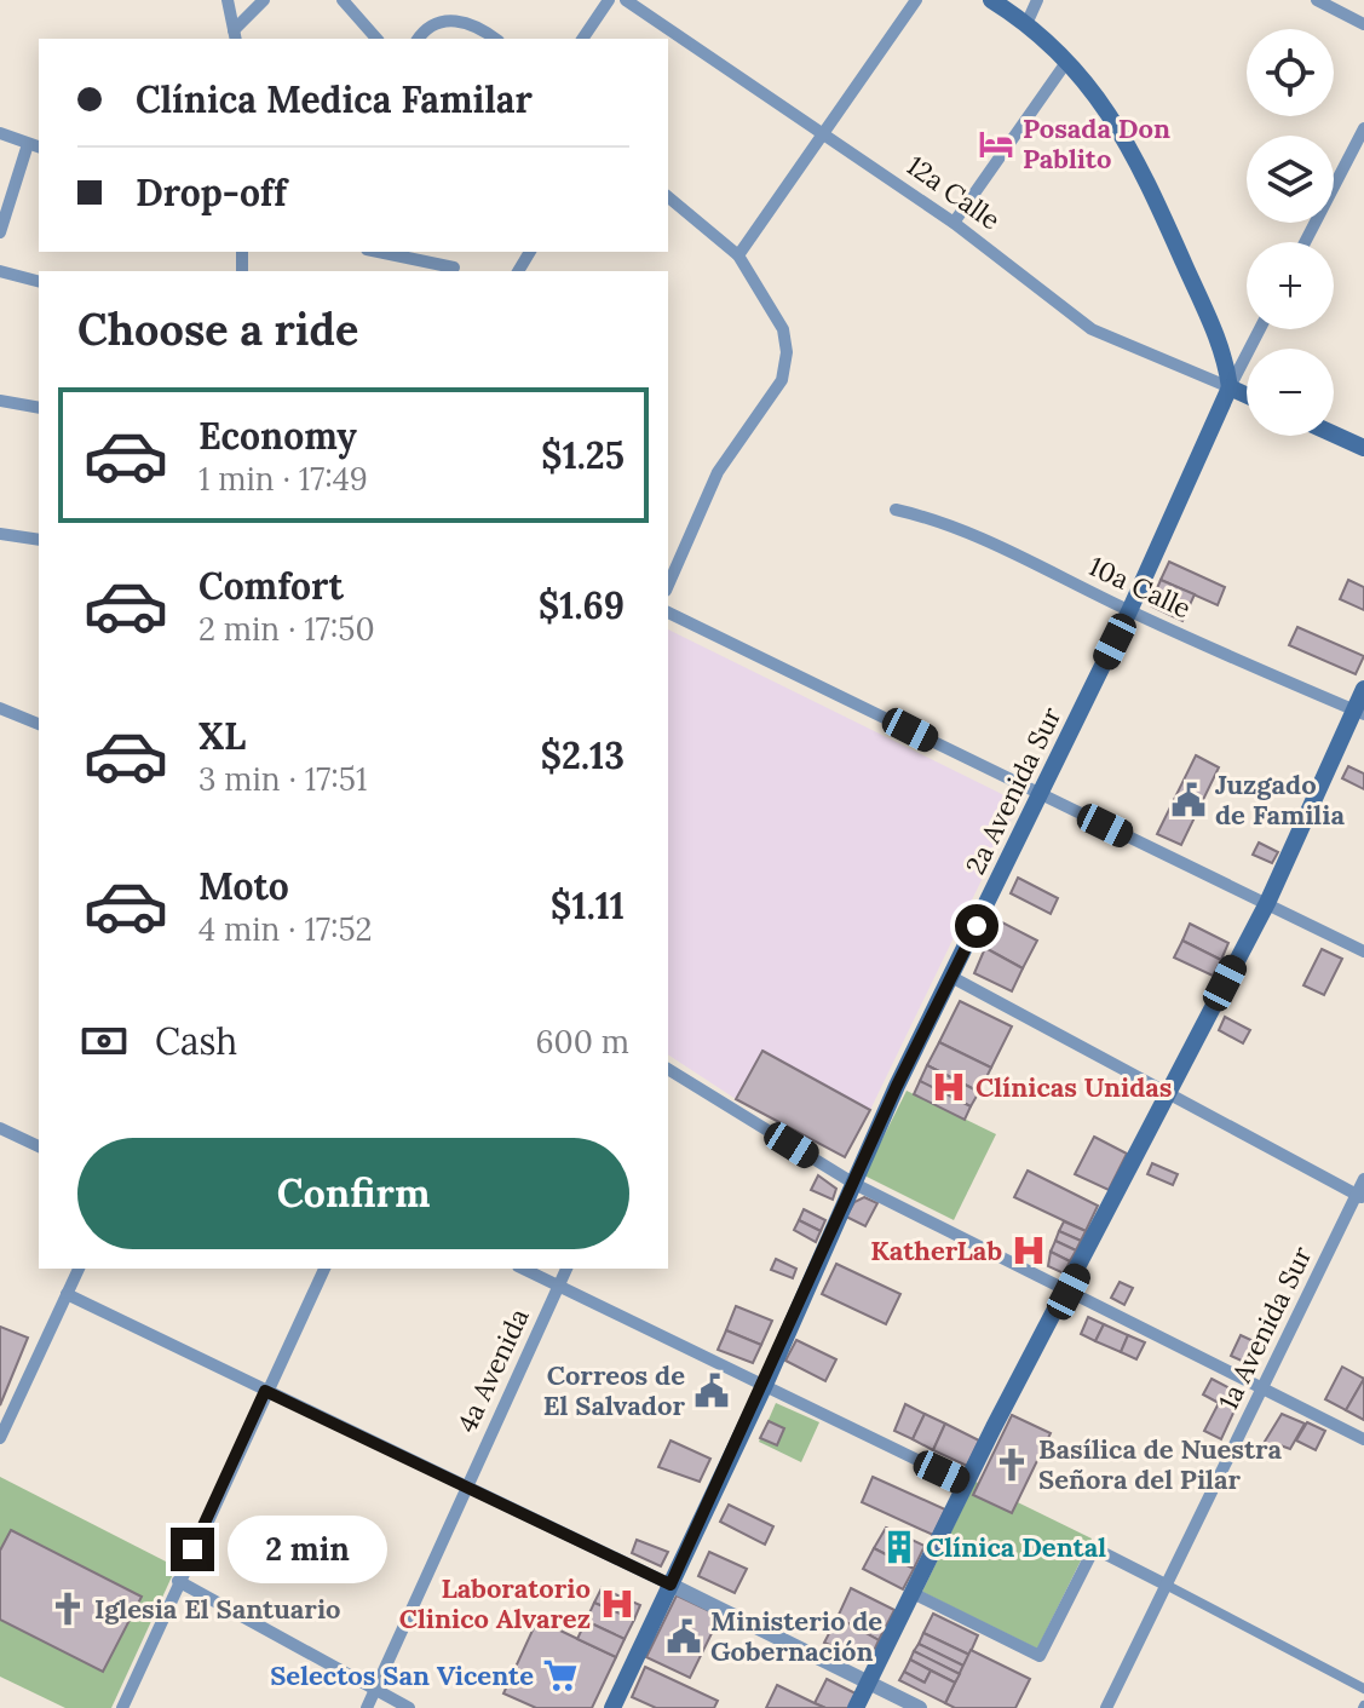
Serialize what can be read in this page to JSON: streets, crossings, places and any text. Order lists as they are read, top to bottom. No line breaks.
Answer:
{"streets":{"main road":["12a Calle","2a Avenida Sur"],"street":["10a Calle","1a Avenida Sur","4a Avenida"]},"crossings":[["12a Calle","2a Avenida Sur"],["10a Calle","2a Avenida Sur"]],"places":{"hotel":["Posada Don Pablito"],"public building":["Juzgado de Familia","Correos de El Salvador","Ministerio de Gobernación"],"hospital":["Clínicas Unidas","KatherLab","Laboratorio Clinico Alvarez"],"church":["Basílica de Nuestra Señora del Pilar","Iglesia El Santuario"],"building":["Clínica Dental"],"supermarket":["Selectos San Vicente"]},"page":{"map_buttons":["+","−"],"banner":["Clínica Medica Familar","Drop-off"],"heading":"Choose a ride","list":[{"name":"Economy","note":"1 min · 17:49","value":"$1.25"},{"name":"Comfort","note":"2 min · 17:50","value":"$1.69"},{"name":"XL","note":"3 min · 17:51","value":"$2.13"},{"name":"Moto","note":"4 min · 17:52","value":"$1.11"}],"pay":["Cash","600 m"],"buttons":"Confirm","bubble":"2 min"}}
